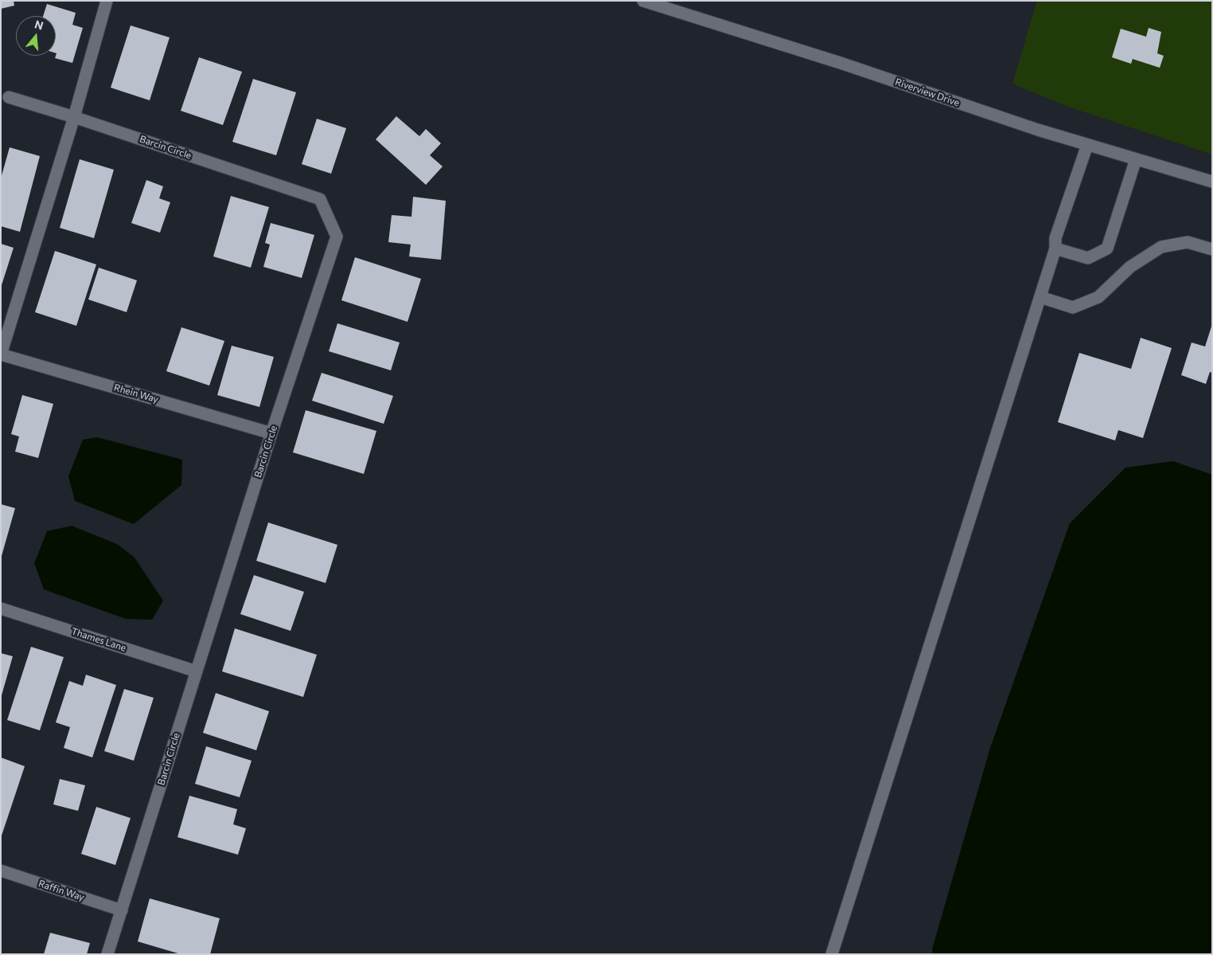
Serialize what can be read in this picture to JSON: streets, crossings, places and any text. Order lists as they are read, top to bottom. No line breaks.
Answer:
{"streets":{"street":["Riverview Drive","Barcin Circle","Rhein Way","Thames Lane","Raffin Way"]},"crossings":[["Barcin Circle","Rhein Way"],["Barcin Circle","Thames Lane"],["Barcin Circle","Raffin Way"]],"north":"top"}
